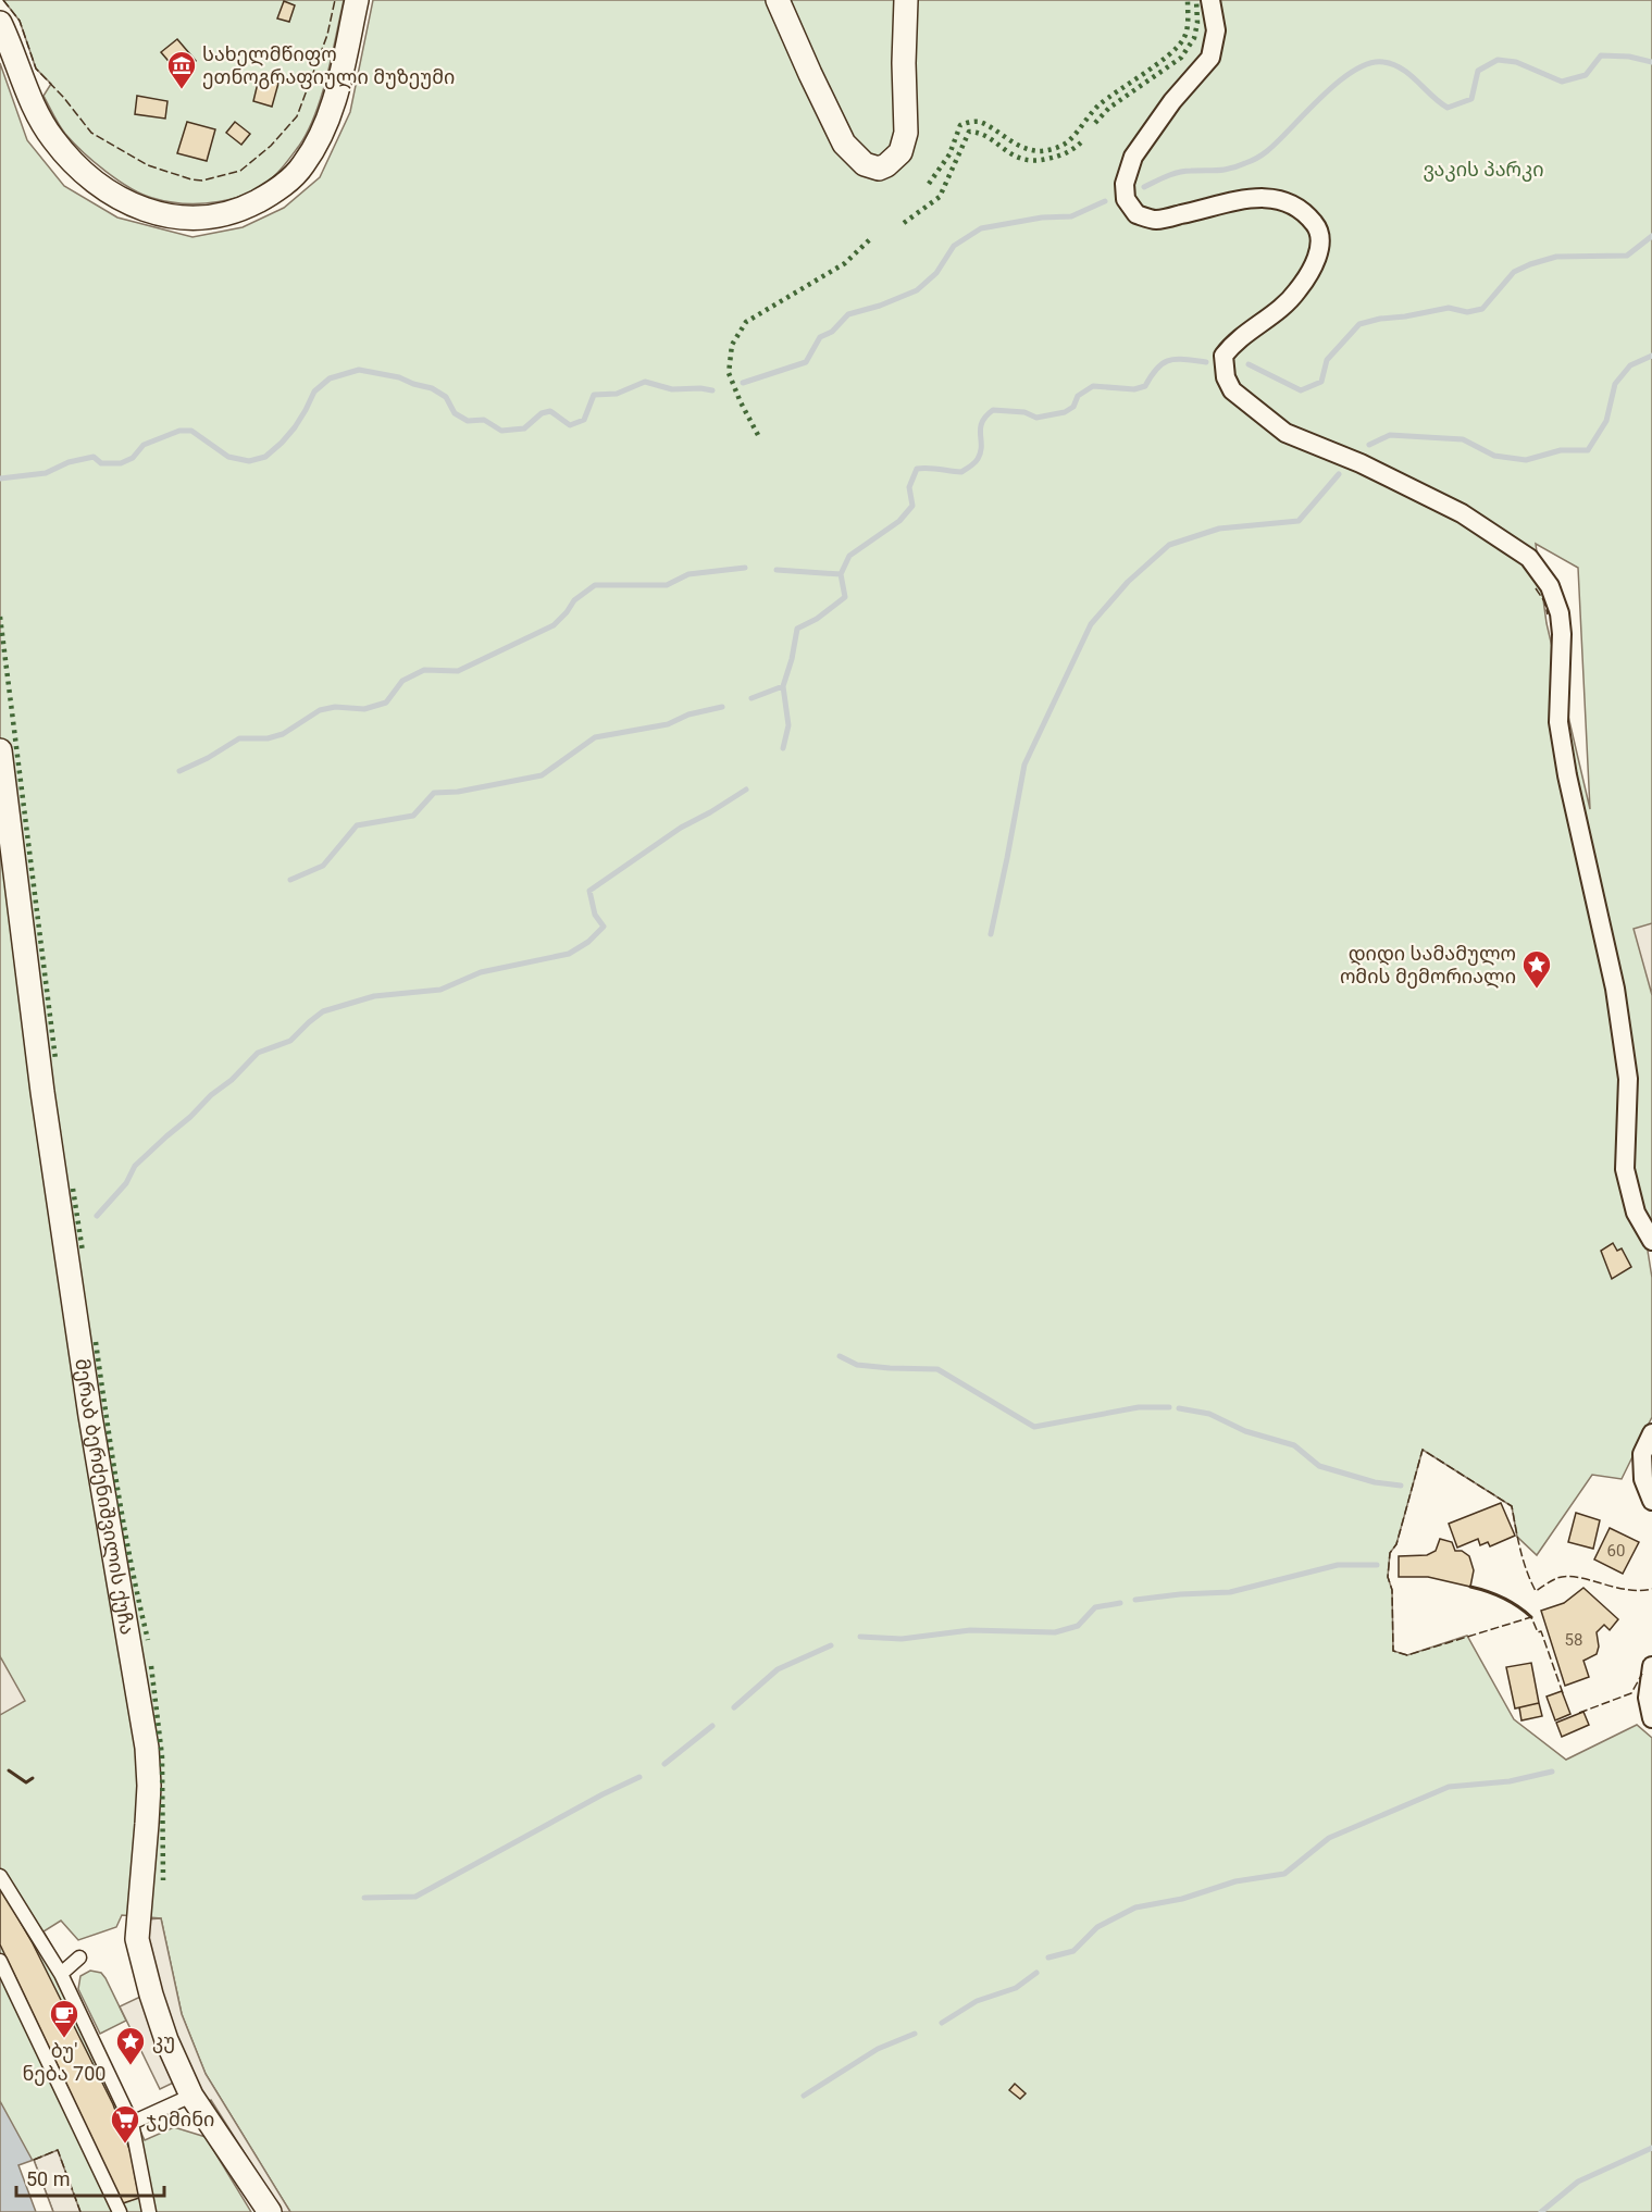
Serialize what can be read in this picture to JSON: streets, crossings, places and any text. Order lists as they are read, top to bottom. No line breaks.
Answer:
{"streets":{"street":["მერაბ ბერძენიშვილის ქუჩა"]},"parks":["ვაკის პარკი"],"places":{"museum":["სახელმწიფო ეთნოგრაფიული მუზეუმი"],"place":["დიდი სამამულო ომის მემორიალი","კუ"],"cafe":["ბუ' ნება 700"],"supermarket":["ჯემინი"]},"house_numbers":["60","58"],"scale_bar":"50 m"}
